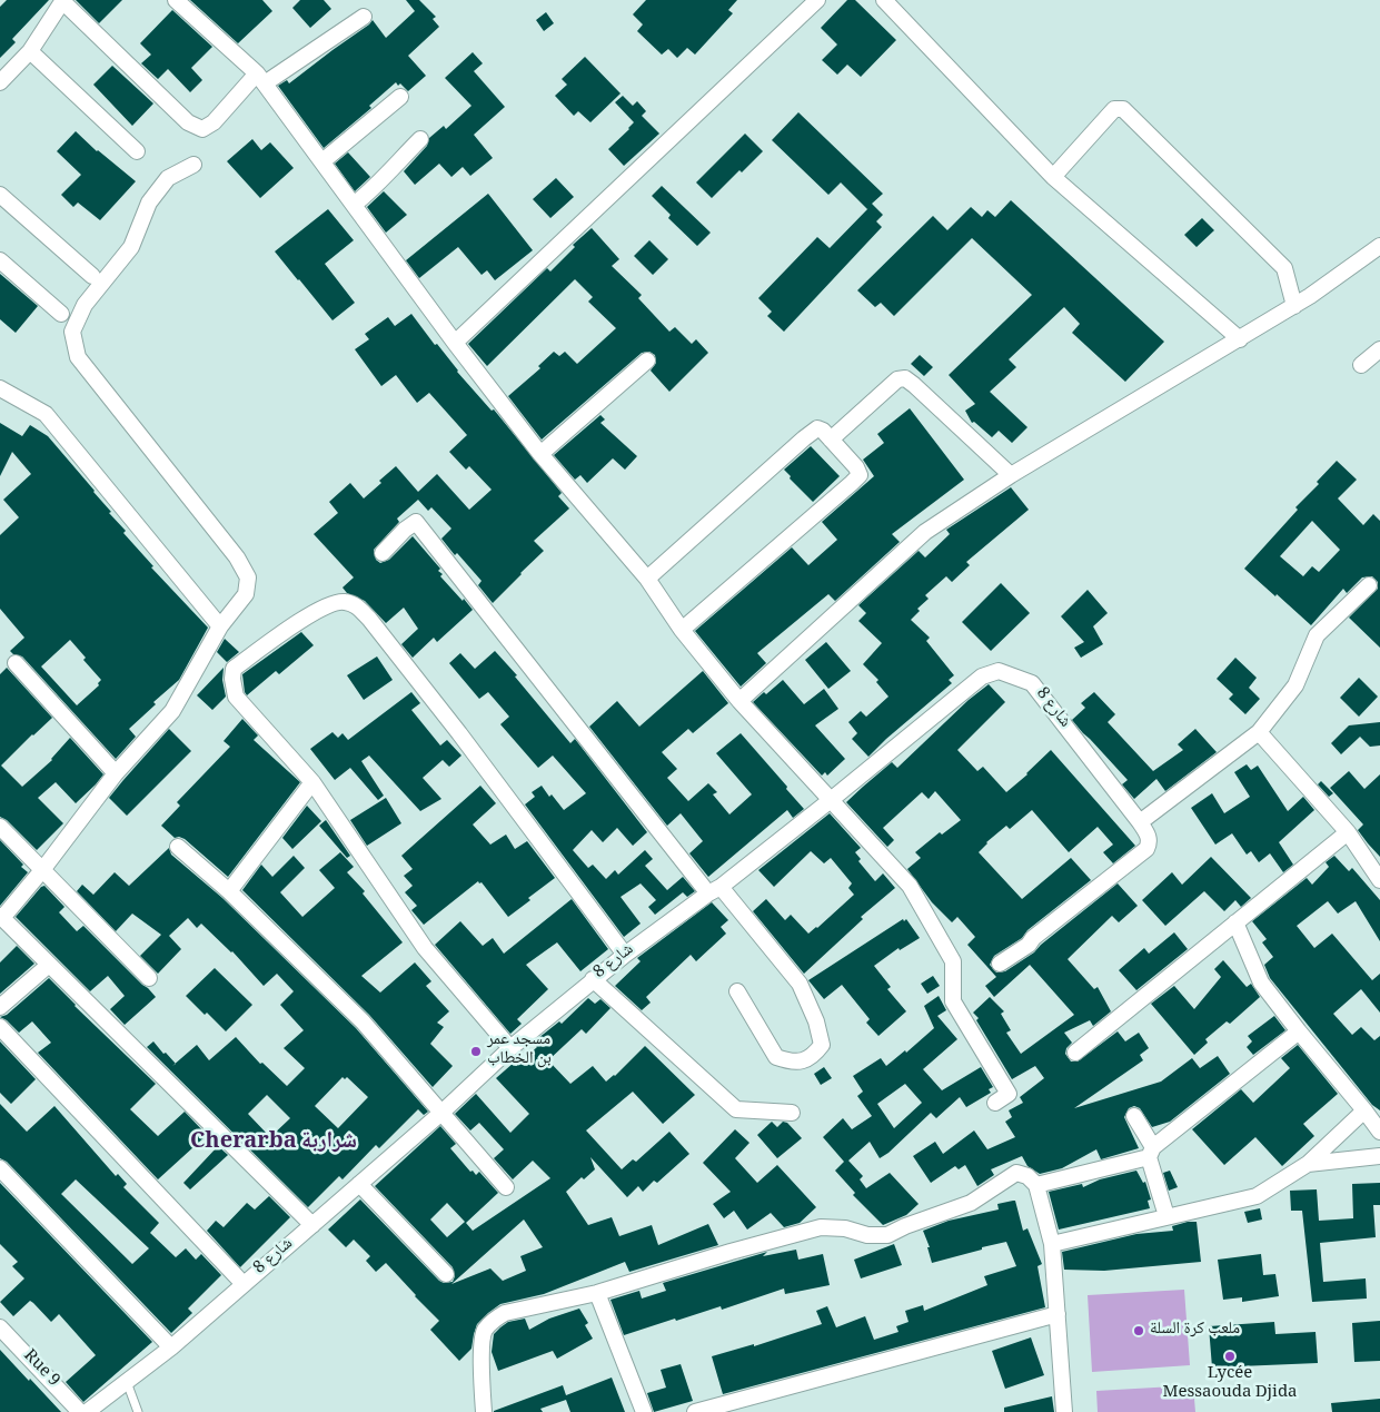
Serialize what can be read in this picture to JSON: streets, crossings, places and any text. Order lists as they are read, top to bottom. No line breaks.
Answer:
{"streets":{"street":["شارع 8","Rue 9"]},"districts":["Cherarba شراربة"],"places":["مسجد عمر بن الخطاب","ملعب كرة السلة","Lycée Messaouda Djida"]}
